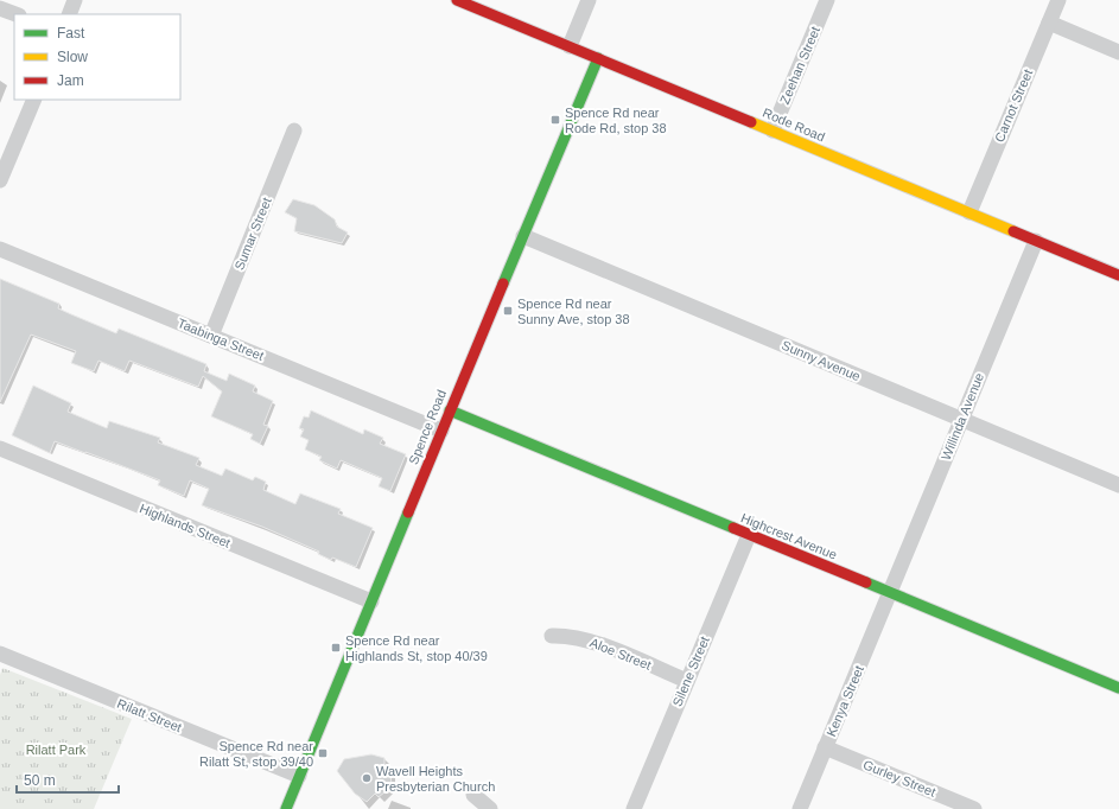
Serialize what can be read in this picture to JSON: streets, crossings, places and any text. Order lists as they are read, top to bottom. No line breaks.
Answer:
{"streets":{"street":["Zeehan Street","Carnot Street","Rode Road","Sumar Street","Taabinga Street","Sunny Avenue","Willinda Avenue","Spence Road","Highlands Street","Highcrest Avenue","Aloe Street","Silene Street","Kenya Street","Rilatt Street","Gurley Street"]},"crossings":[["Zeehan Street","Rode Road"],["Carnot Street","Rode Road"],["Rode Road","Willinda Avenue"],["Rode Road","Spence Road"],["Sumar Street","Taabinga Street"],["Taabinga Street","Spence Road"],["Sunny Avenue","Willinda Avenue"],["Sunny Avenue","Spence Road"],["Willinda Avenue","Highcrest Avenue"],["Willinda Avenue","Kenya Street"],["Spence Road","Highlands Street"],["Spence Road","Highcrest Avenue"],["Spence Road","Rilatt Street"],["Highcrest Avenue","Silene Street"],["Highcrest Avenue","Kenya Street"],["Aloe Street","Silene Street"],["Kenya Street","Gurley Street"]],"parks":["Rilatt Park"],"places":{"transit":["Spence Rd near Rode Rd, stop 38","Spence Rd near Sunny Ave, stop 38","Spence Rd near Highlands St, stop 40/39","Spence Rd near Rilatt St, stop 39/40"],"other":["Wavell Heights Presbyterian Church"]},"legend":["Fast","Slow","Jam"],"scale_bar":"50 m"}
